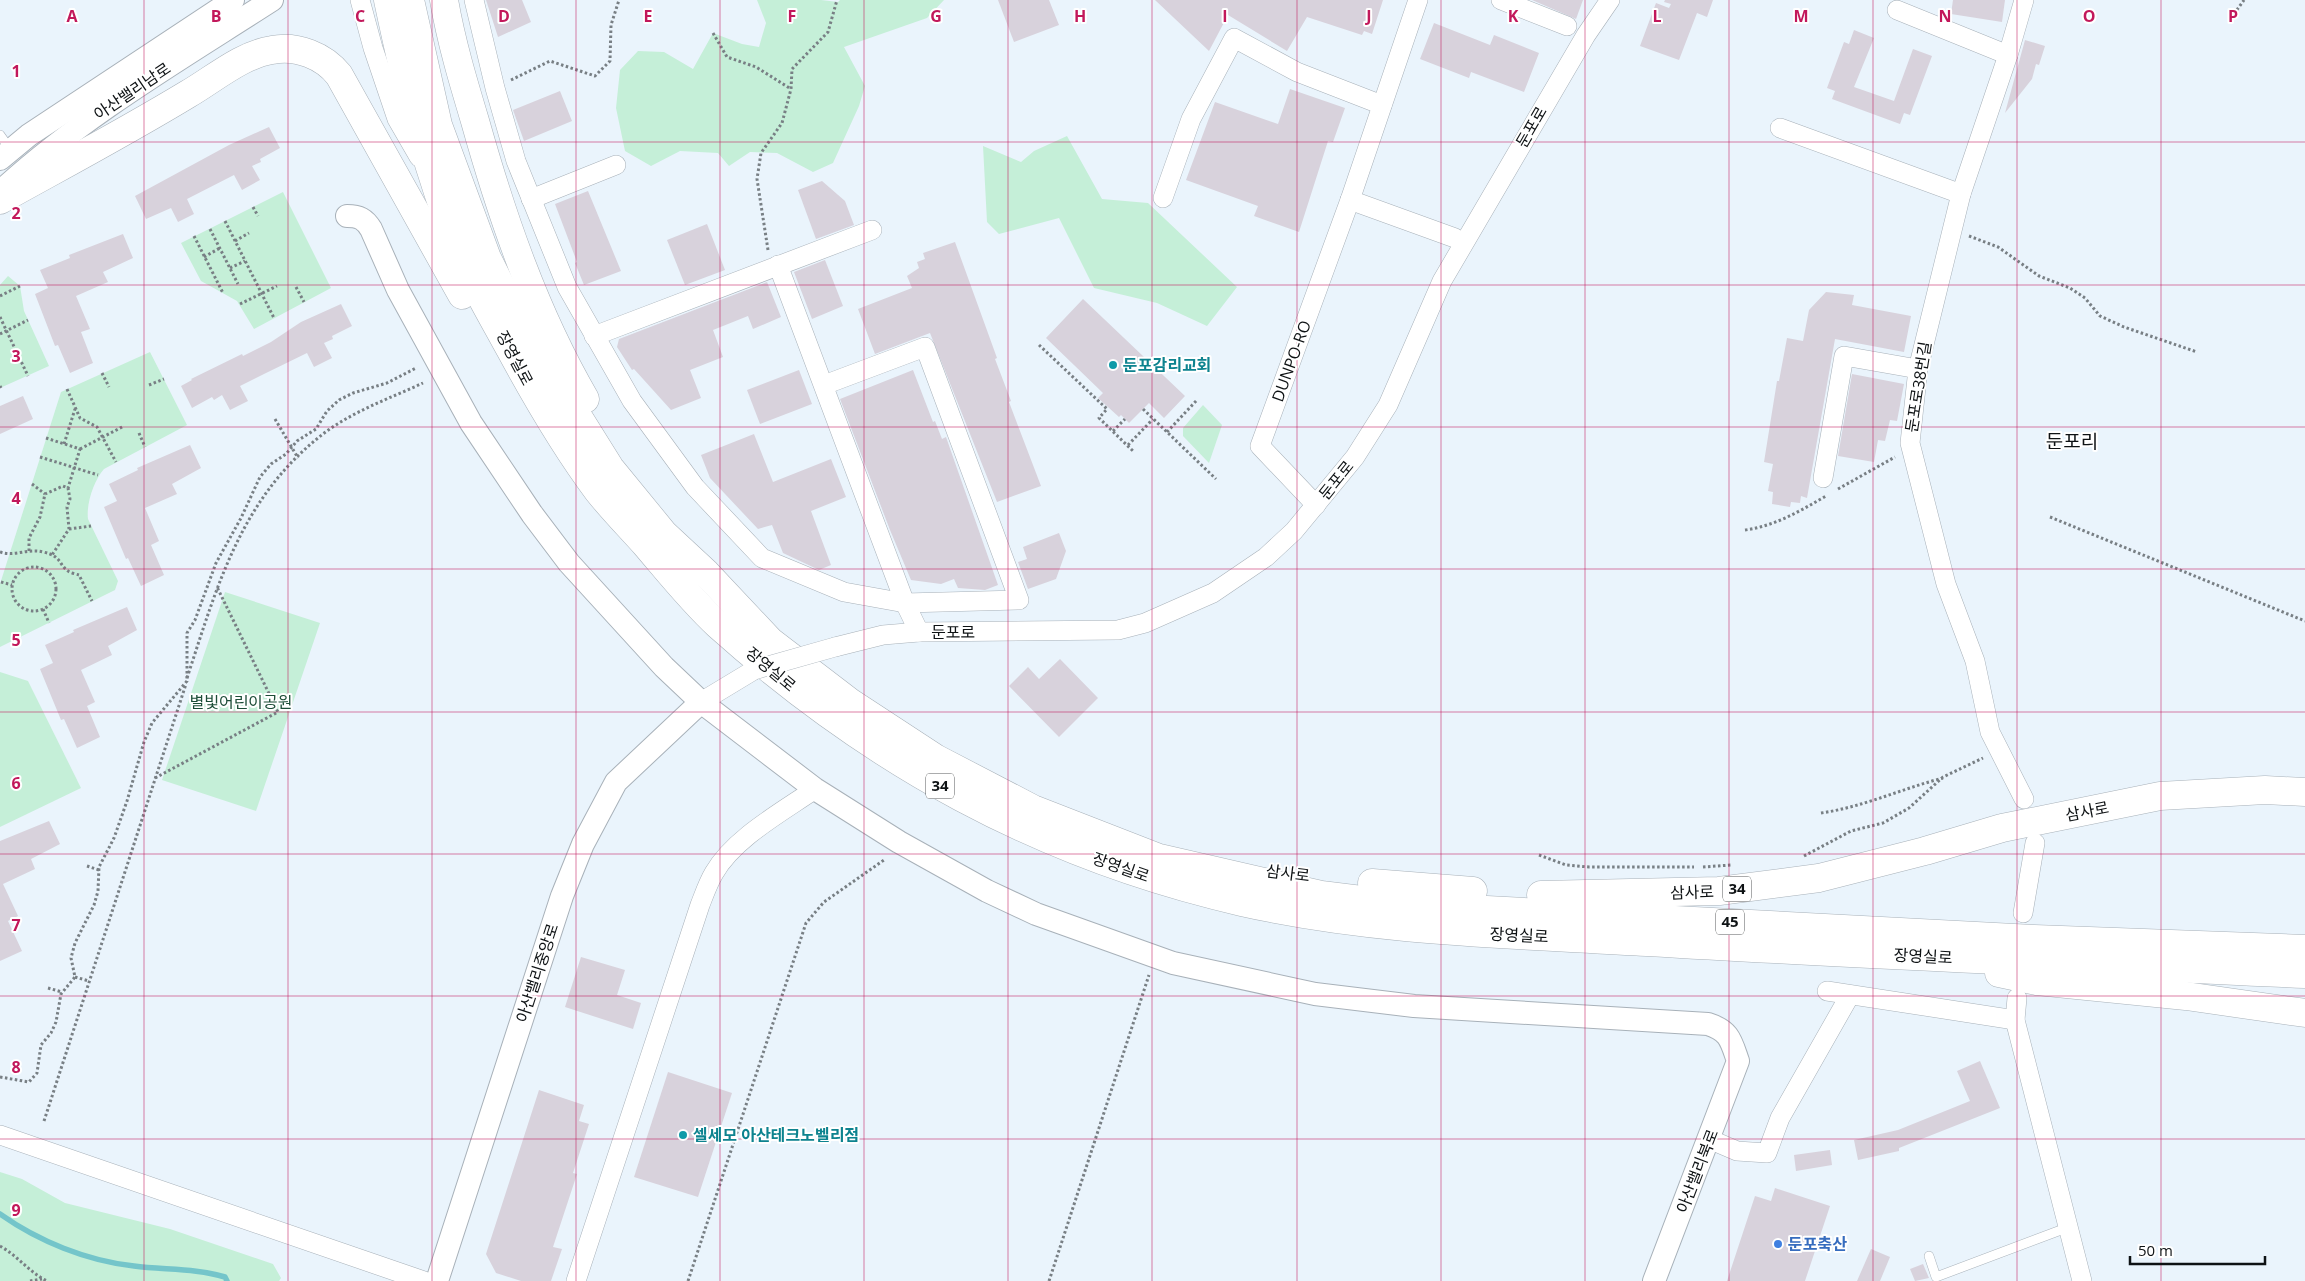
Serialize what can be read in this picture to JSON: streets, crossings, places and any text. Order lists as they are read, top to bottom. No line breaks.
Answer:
{"streets":{"highway":["장영실로","34","삼사로","45"],"street":["아산밸리남로","둔포로","DUNPO-RO","둔포로38번길","아산밸리중앙로","아산밸리북로"]},"crossings":[["둔포로","DUNPO-RO"],["둔포로","아산밸리중앙로"],["장영실로","34"],["장영실로","삼사로"]],"districts":["둔포리"],"parks":["별빛어린이공원"],"places":["둔포감리교회","셀세모 아산테크노벨리점","둔포축산"],"scale_bar":"50 m","grid":{"columns":["A","B","C","D","E","F","G","H","I","J","K","L","M","N","O","P"],"rows":["1","2","3","4","5","6","7","8","9"]}}
